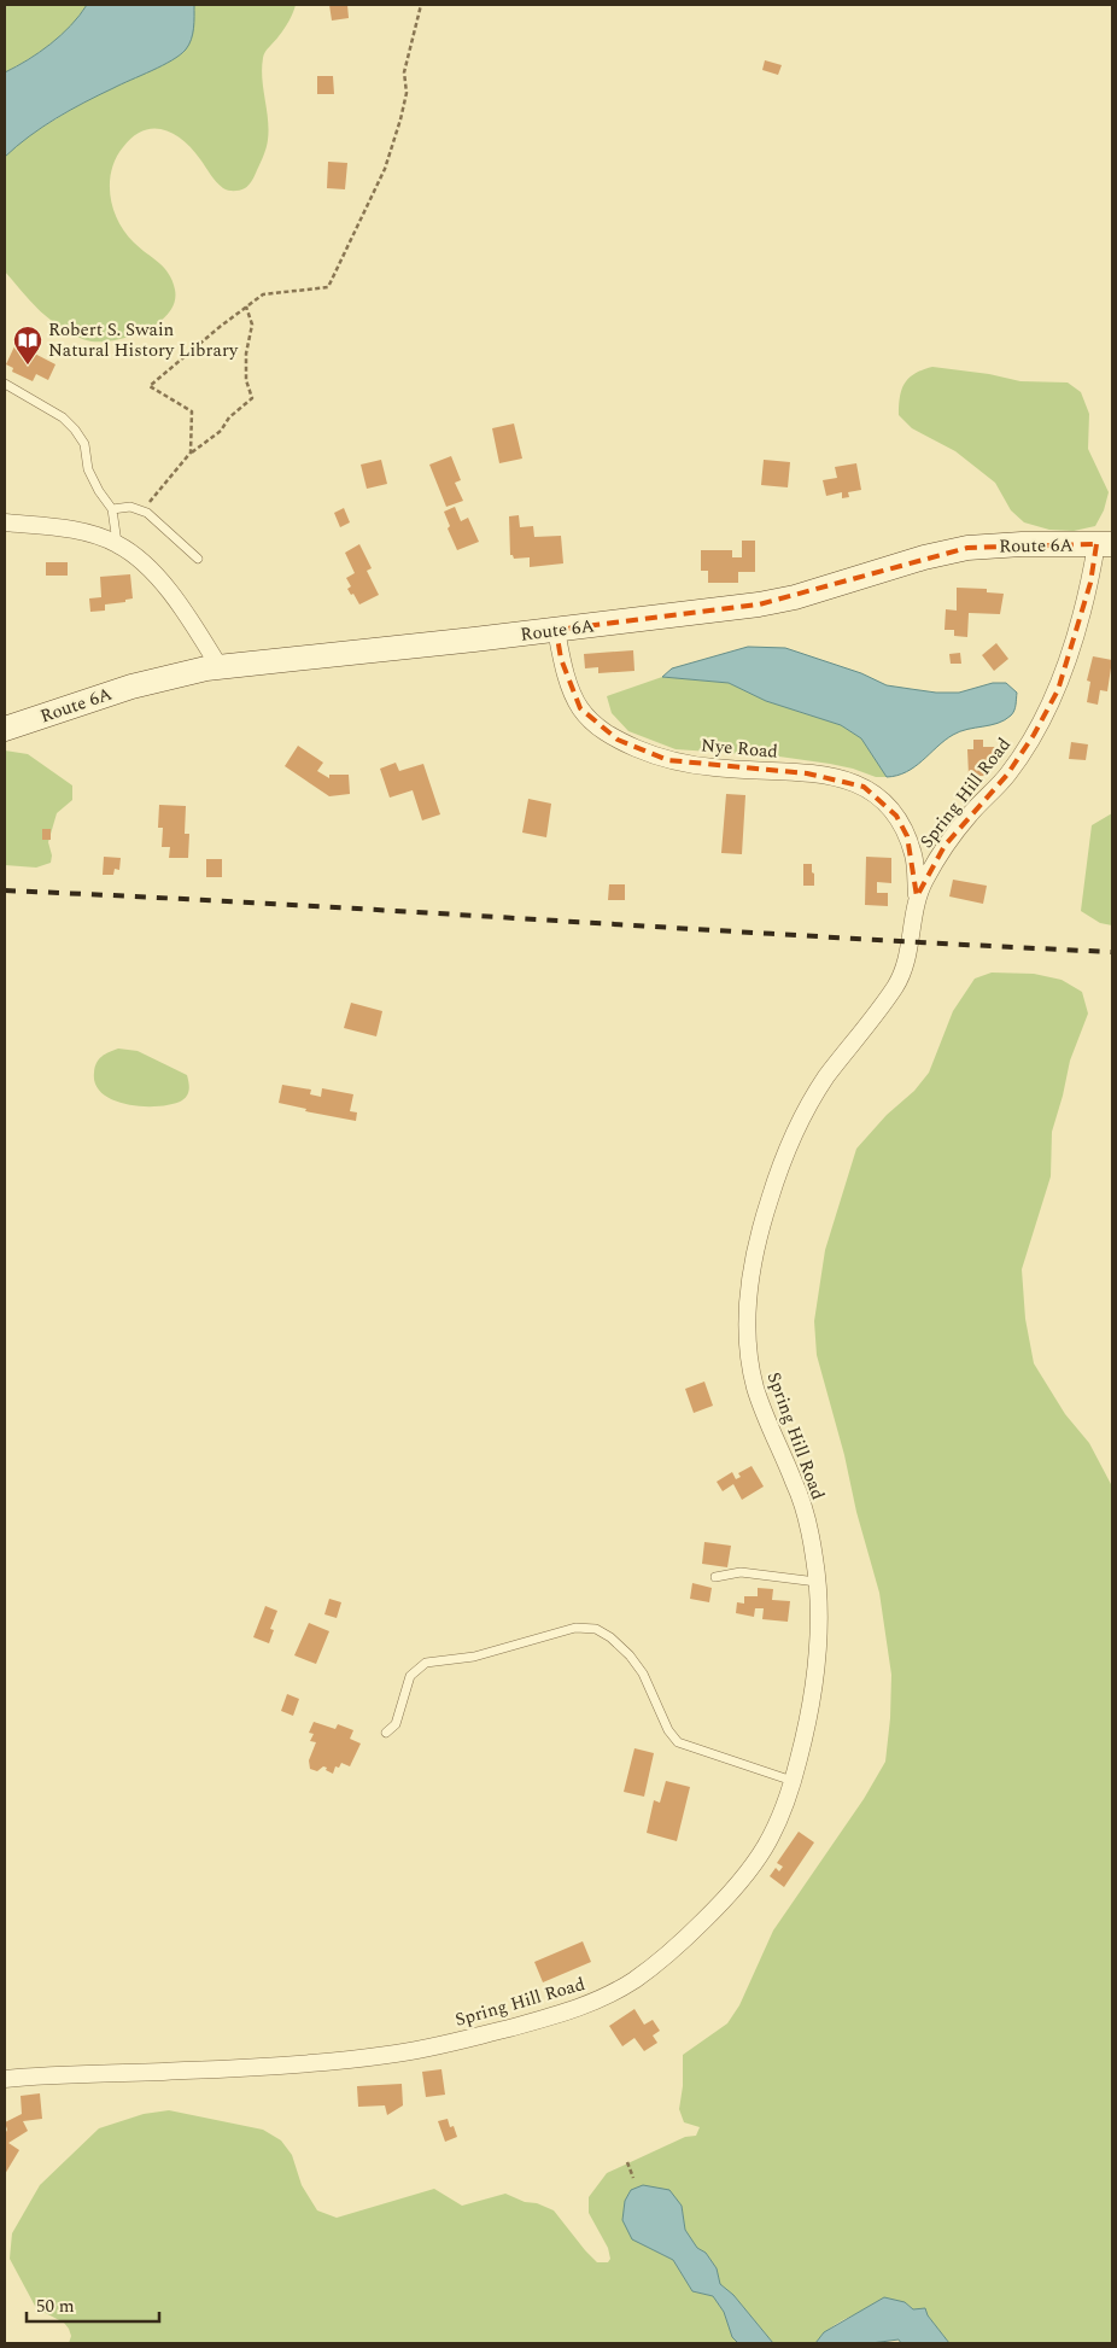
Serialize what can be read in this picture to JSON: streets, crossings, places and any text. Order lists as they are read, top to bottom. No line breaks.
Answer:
{"streets":{"main road":["Route 6A"],"street":["Nye Road","Spring Hill Road"]},"crossings":[["Route 6A","Nye Road"],["Route 6A","Spring Hill Road"],["Nye Road","Spring Hill Road"]],"places":{"library":["Robert S. Swain Natural History Library"]},"scale_bar":"50 m"}
